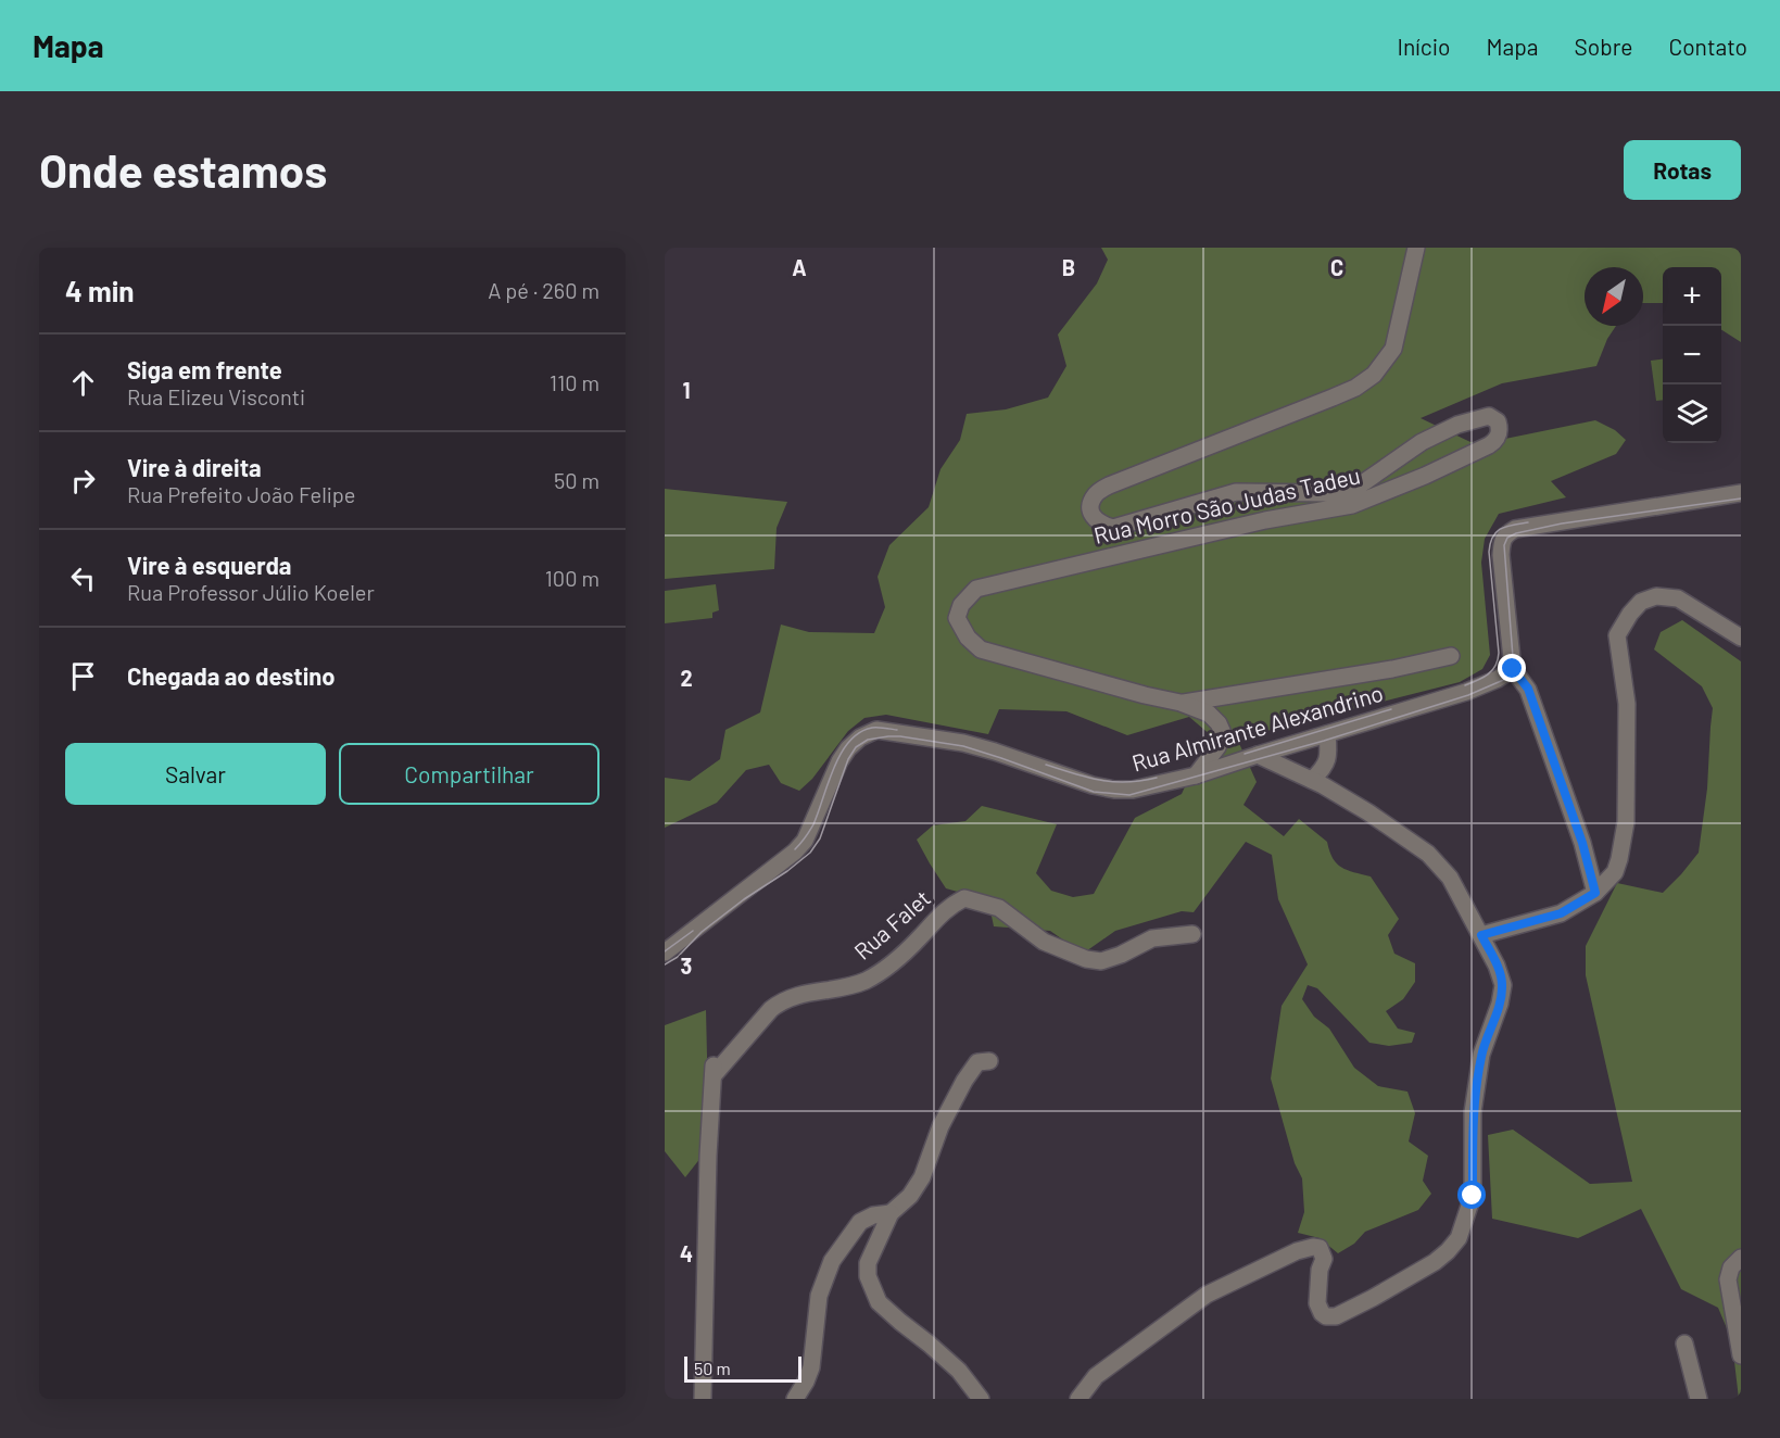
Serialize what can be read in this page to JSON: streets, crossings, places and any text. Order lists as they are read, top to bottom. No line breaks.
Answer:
{"streets":{"street":["Rua Morro São Judas Tadeu","Rua Almirante Alexandrino","Rua Falet"]},"crossings":[["Rua Morro São Judas Tadeu","Rua Almirante Alexandrino"]],"scale_bar":"50 m","north":"bottom left","page":{"header":"Mapa","nav":["Início","Mapa","Sobre","Contato"],"buttons":["Rotas",["Salvar","Compartilhar"]],"title":"Onde estamos","heading":["4 min","A pé · 260 m"],"map_buttons":["+","−"],"list":[["Siga em frente","Rua Elizeu Visconti","110 m"],["Vire à direita","Rua Prefeito João Felipe","50 m"],["Vire à esquerda","Rua Professor Júlio Koeler","100 m"],"Chegada ao destino"],"scale":"50 m"},"grid":{"columns":["A","B","C"],"rows":["1","2","3","4"]}}
